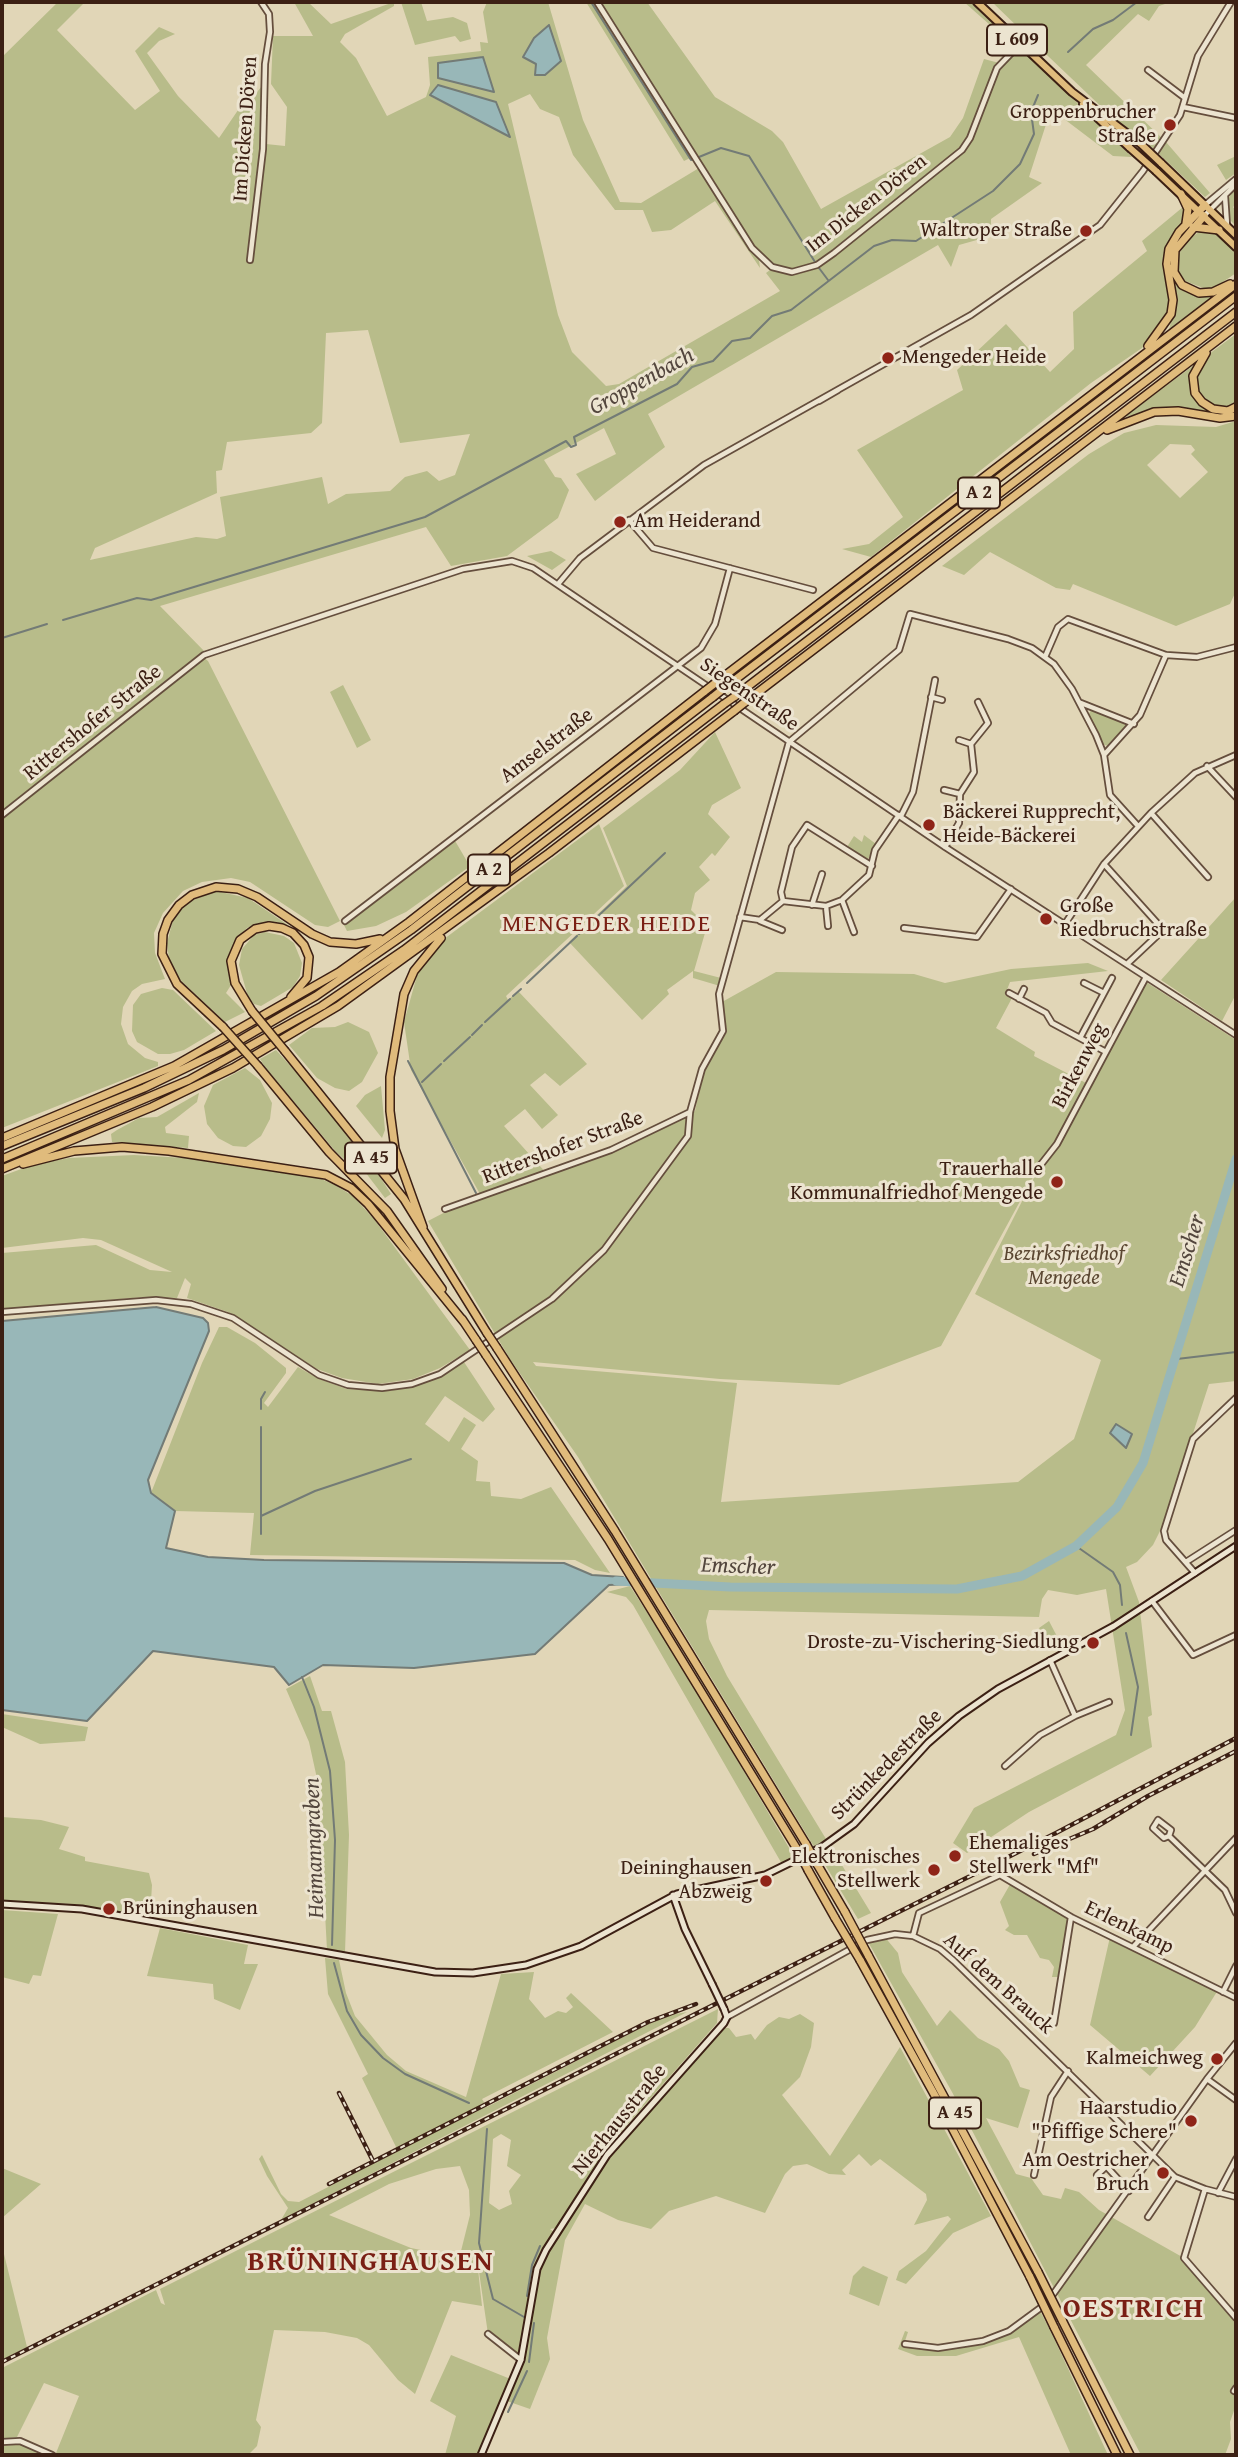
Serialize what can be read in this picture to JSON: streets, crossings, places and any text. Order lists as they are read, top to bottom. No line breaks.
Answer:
{"streets":{"highway":["A 2","A 45"],"main road":["L 609","Strünkedestraße","Nierhausstraße"],"street":["Im Dicken Dören","Siegenstraße","Rittershofer Straße","Amselstraße","Birkenweg","Erlenkamp","Auf dem Brauck"]},"crossings":[["L 609","Im Dicken Dören"],["Siegenstraße","Rittershofer Straße"],["Siegenstraße","Amselstraße"],["Siegenstraße","Birkenweg"],["Erlenkamp","Auf dem Brauck"],["Auf dem Brauck","Nierhausstraße"]],"districts":["MENGEDER HEIDE","BRÜNINGHAUSEN","OESTRICH"],"water":["Groppenbach","Emscher","Heimanngraben"],"parks":["Bezirksfriedhof Mengede"],"places":["Groppenbrucher Straße","Waltroper Straße","Mengeder Heide","Am Heiderand","Bäckerei Rupprecht, Heide-Bäckerei","Große Riedbruchstraße","Trauerhalle Kommunalfriedhof Mengede","Droste-zu-Vischering-Siedlung","Ehemaliges Stellwerk \"Mf\"","Elektronisches Stellwerk","Deininghausen Abzweig","Brüninghausen","Kalmeichweg","Haarstudio \"Pfiffige Schere\"","Am Oestricher Bruch"]}
